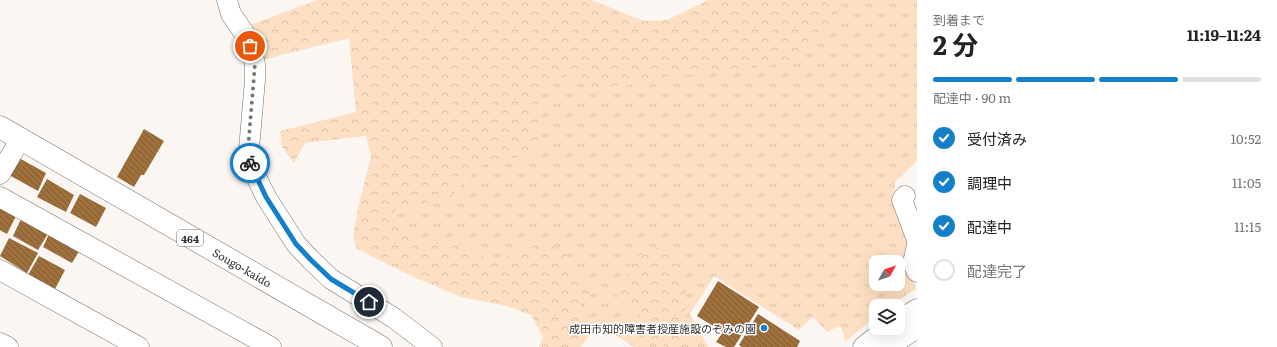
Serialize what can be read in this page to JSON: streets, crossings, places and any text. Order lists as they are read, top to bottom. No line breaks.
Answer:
{"streets":{"highway":["464","Sougo-kaido"]},"places":["成田市知的障害者授産施設のぞみの園"],"north":"top right","page":{"heading":["2 分","到着まで","11:19–11:24"],"bar":"配達中 · 90 m","list":[["受付済み","10:52"],["調理中","11:05"],["配達中","11:15"],"配達完了"]}}
